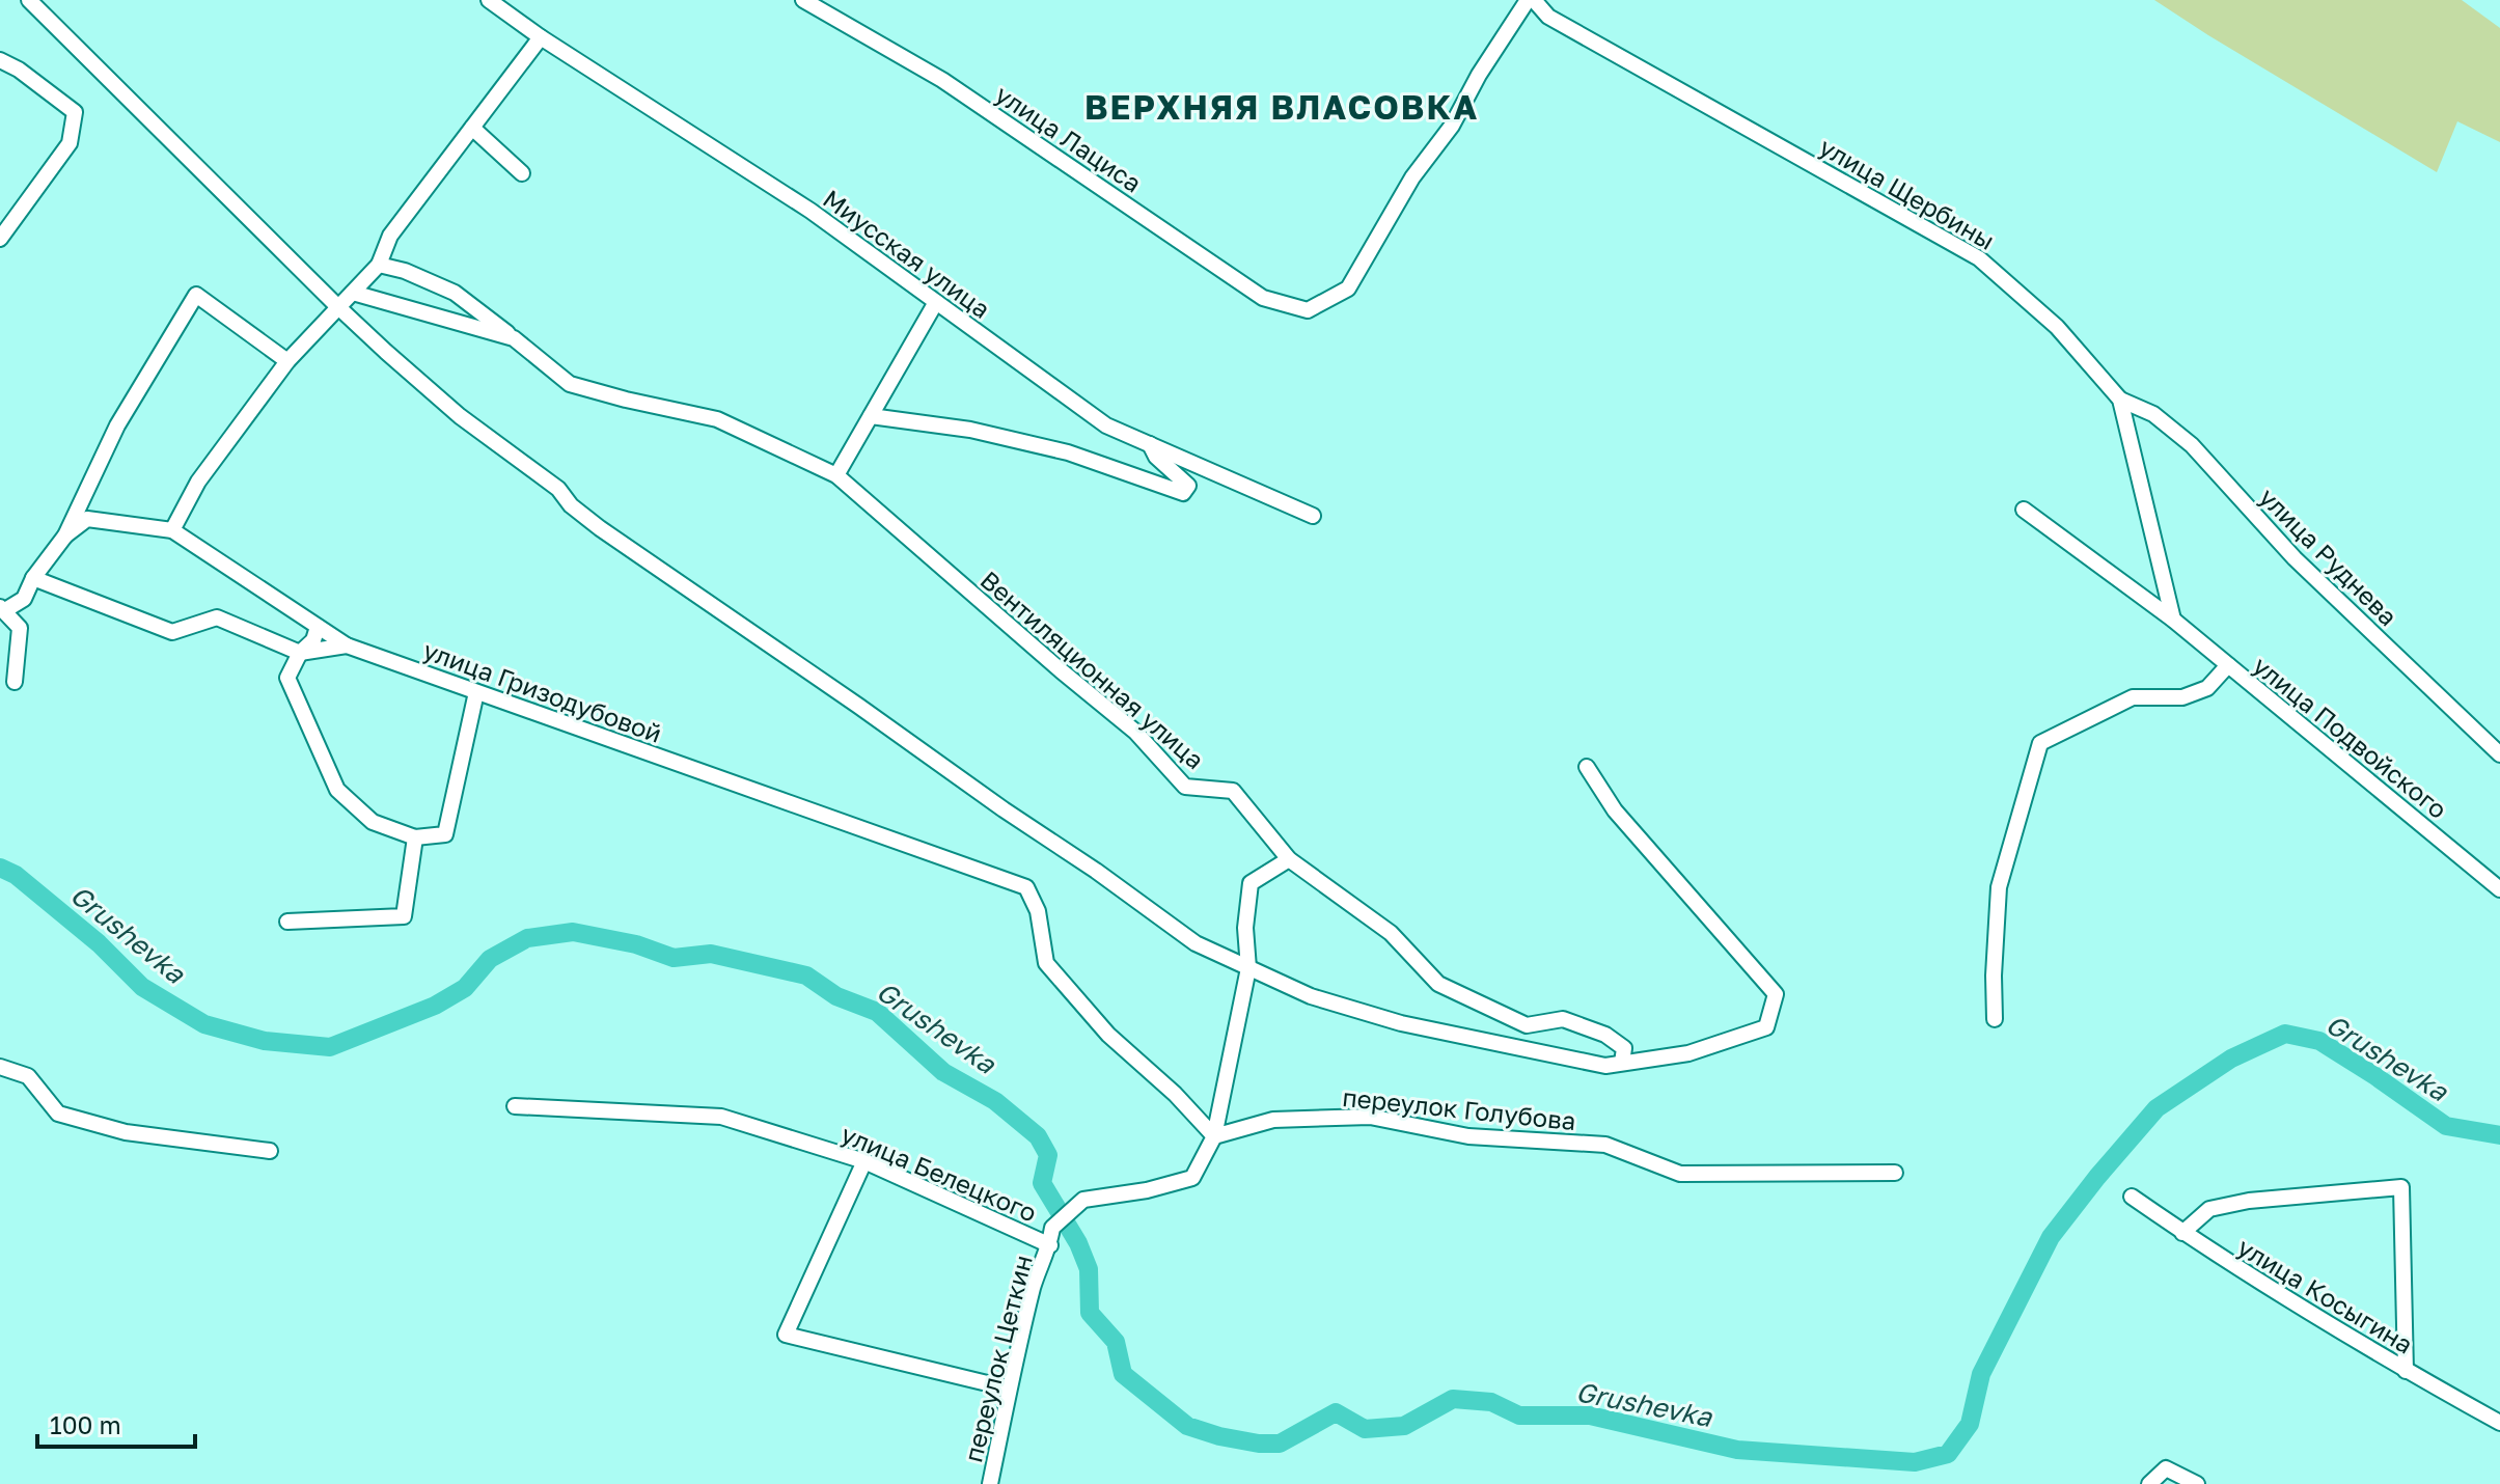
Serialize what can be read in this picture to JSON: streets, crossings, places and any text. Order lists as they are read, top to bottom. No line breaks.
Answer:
{"streets":{"street":["улица Лациса","улица Щербины","Миусская улица","улица Руднева","Вентиляционная улица","улица Гризодубовой","улица Подвойского","переулок Голубова","улица Белецкого","улица Косыгина","переулок Цеткин"]},"crossings":[["улица Лациса","улица Щербины"],["улица Щербины","улица Руднева"],["улица Щербины","улица Подвойского"],["улица Гризодубовой","переулок Голубова"],["улица Гризодубовой","переулок Цеткин"],["переулок Голубова","переулок Цеткин"],["улица Белецкого","переулок Цеткин"]],"districts":["ВЕРХНЯЯ ВЛАСОВКА"],"water":["Grushevka"],"scale_bar":"100 m"}
